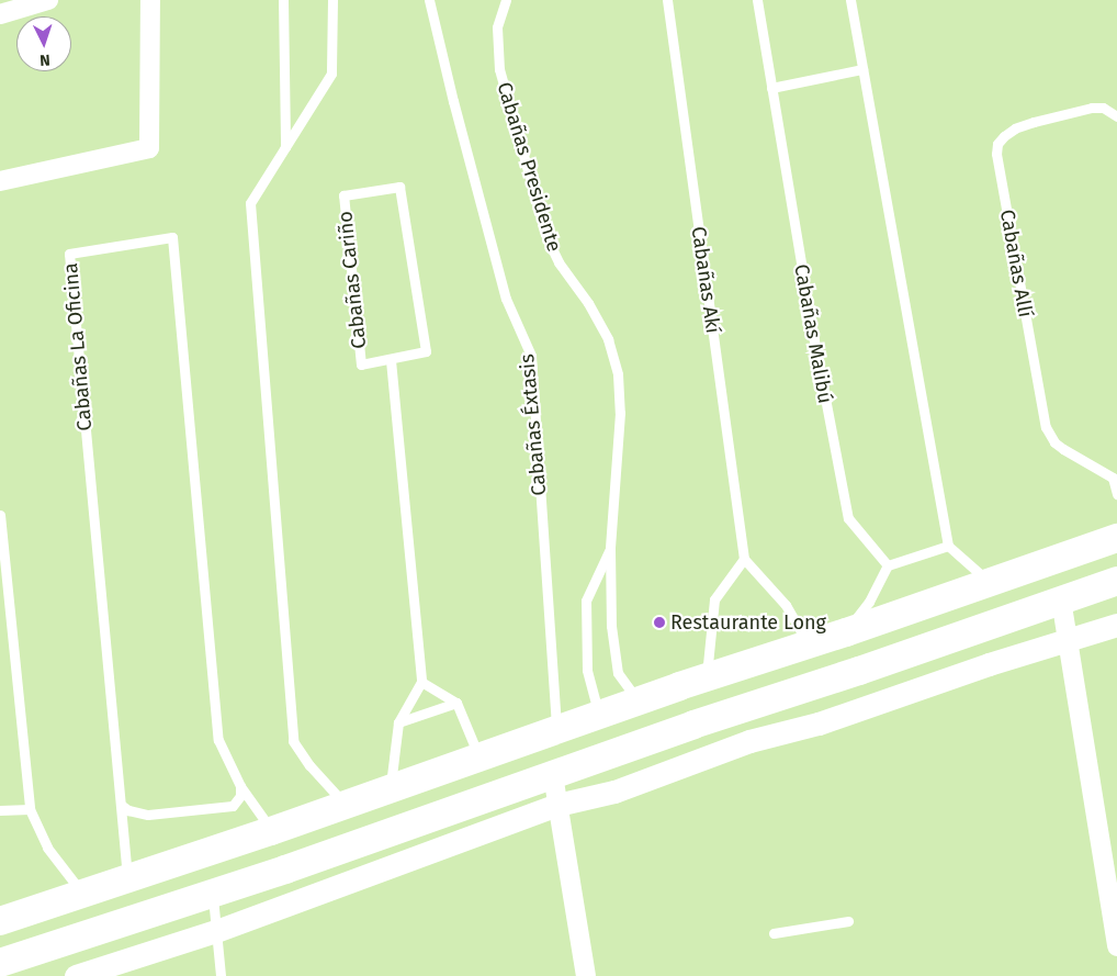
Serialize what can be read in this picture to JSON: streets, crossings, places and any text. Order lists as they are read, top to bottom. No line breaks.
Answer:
{"streets":{"lane":["Cabañas Presidente","Cabañas Allí","Cabañas Cariño","Cabañas Akí","Cabañas Malibú","Cabañas La Oficina","Cabañas Éxtasis"]},"places":["Restaurante Long"],"north":"bottom"}
